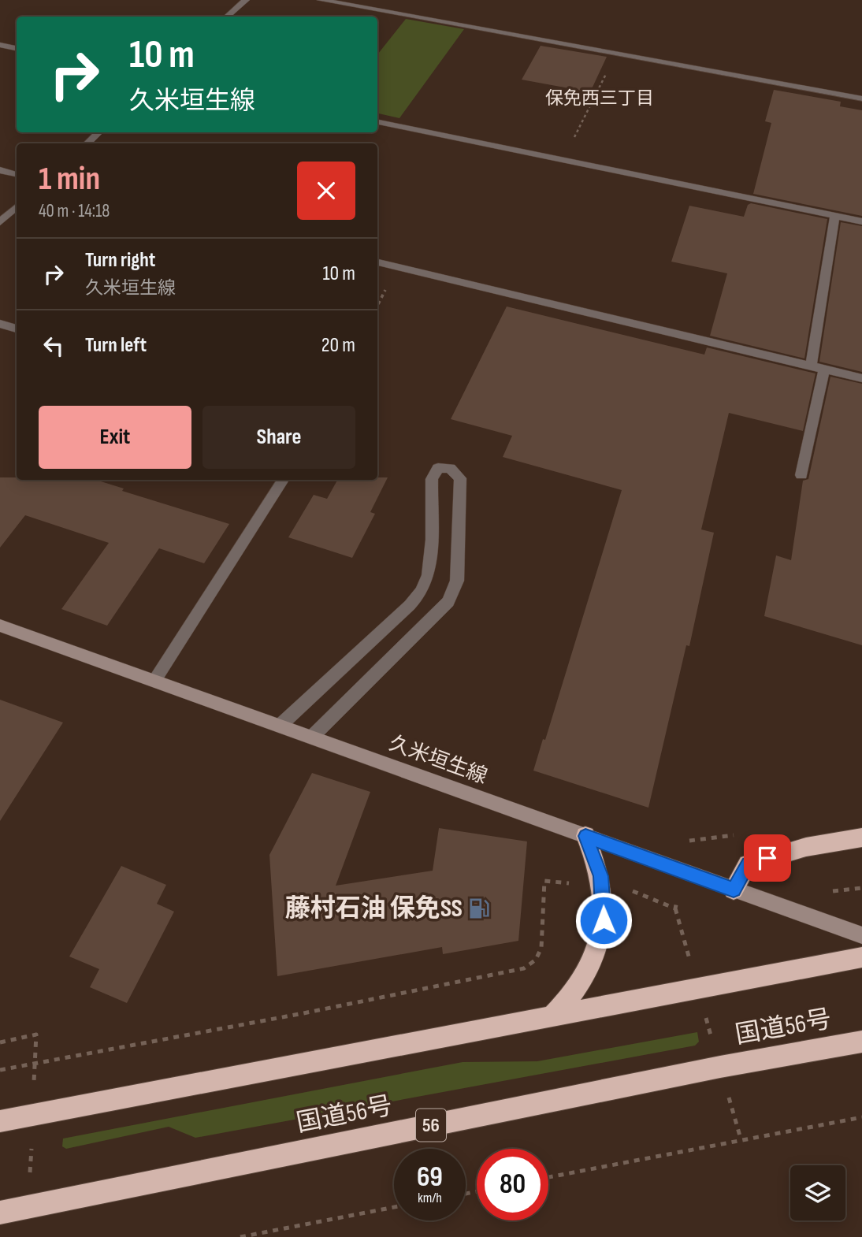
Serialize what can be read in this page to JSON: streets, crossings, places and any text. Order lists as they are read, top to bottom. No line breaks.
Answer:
{"streets":{"highway":["国道56号","56"],"main road":["久米垣生線"]},"districts":["保免西三丁目"],"places":{"fuel station":["藤村石油 保免SS"]},"page":{"turn":["10 m","久米垣生線"],"heading":["1 min","40 m · 14:18"],"list":[{"name":"Turn right","note":"久米垣生線","value":"10 m"},{"name":"Turn left","value":"20 m"}],"buttons":["Exit","Share"],"speed":"69 km/h","limit":"80"}}
